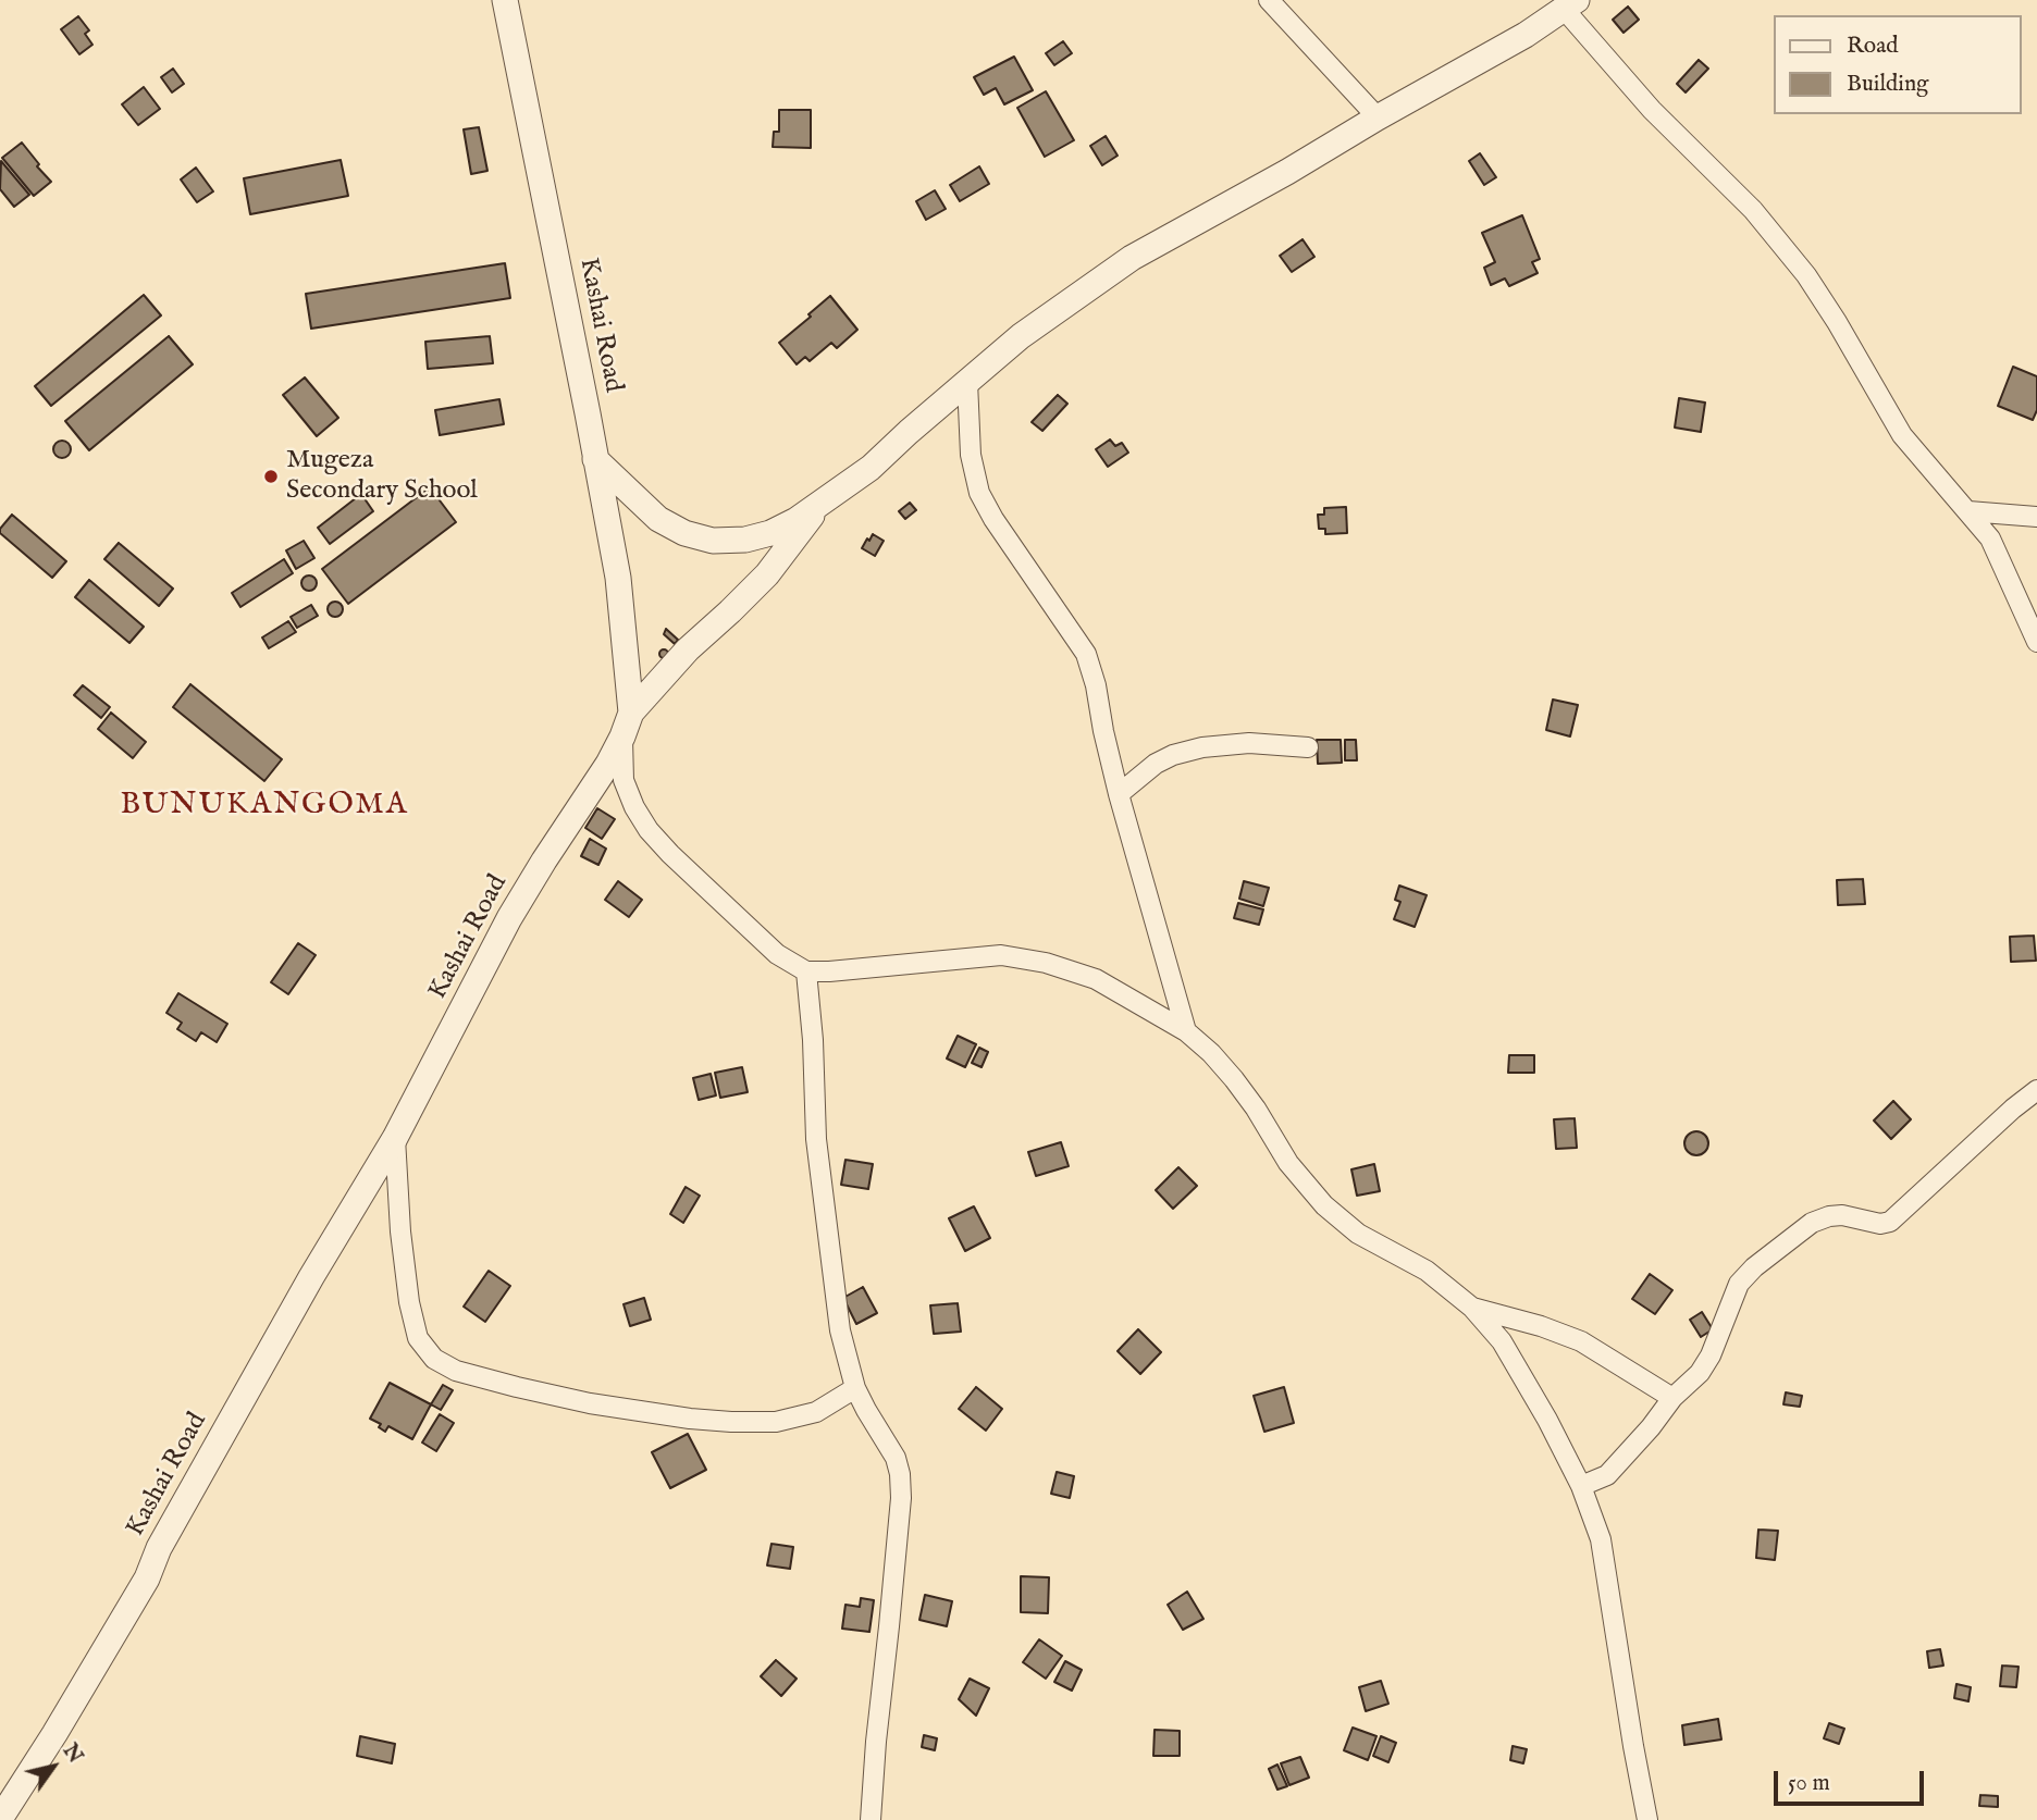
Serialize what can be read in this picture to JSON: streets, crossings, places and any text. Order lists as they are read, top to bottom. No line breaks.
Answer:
{"streets":{"street":["Kashai Road"]},"districts":["BUNUKANGOMA"],"places":["Mugeza Secondary School"],"legend":["Road","Building"],"scale_bar":"50 m","north":"top right"}
